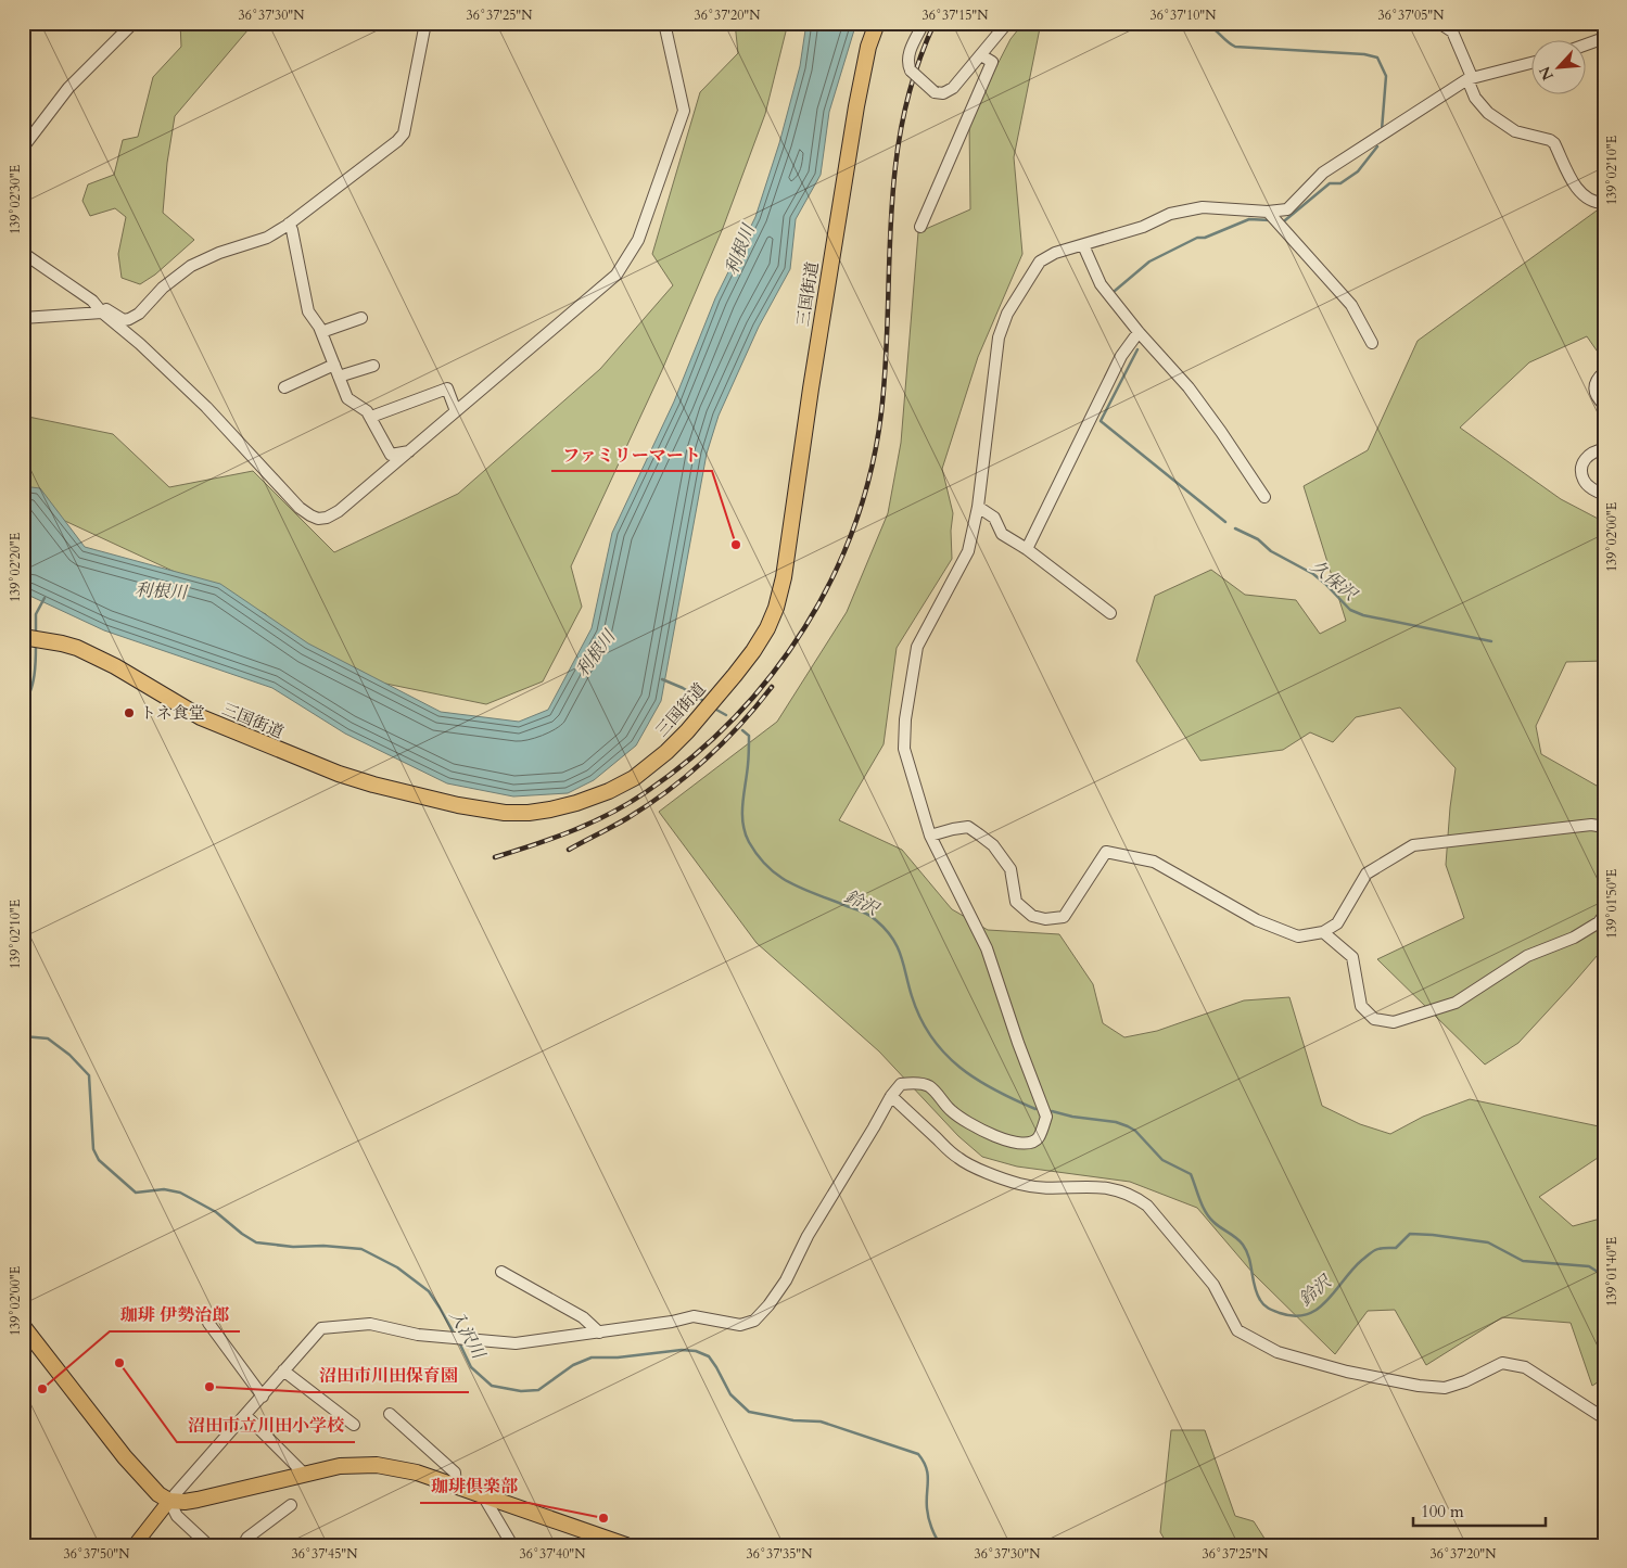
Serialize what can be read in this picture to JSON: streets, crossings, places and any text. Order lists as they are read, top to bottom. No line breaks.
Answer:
{"streets":{"highway":["三国街道"]},"water":["利根川","久保沢","鈴沢","入沢川"],"places":["ファミリーマート","トネ食堂","沼田市立川田小学校","沼田市川田保育園","珈琲 伊勢治郎","珈琲倶楽部"],"scale_bar":"100 m","north":"bottom left","coordinates":["36°37'30\"N","36°37'25\"N","36°37'20\"N","36°37'15\"N","36°37'10\"N","36°37'05\"N","139°02'10\"E","139°02'30\"E","139°02'00\"E","139°02'20\"E","139°01'50\"E","139°01'40\"E","36°37'50\"N","36°37'45\"N","36°37'40\"N","36°37'35\"N"]}
